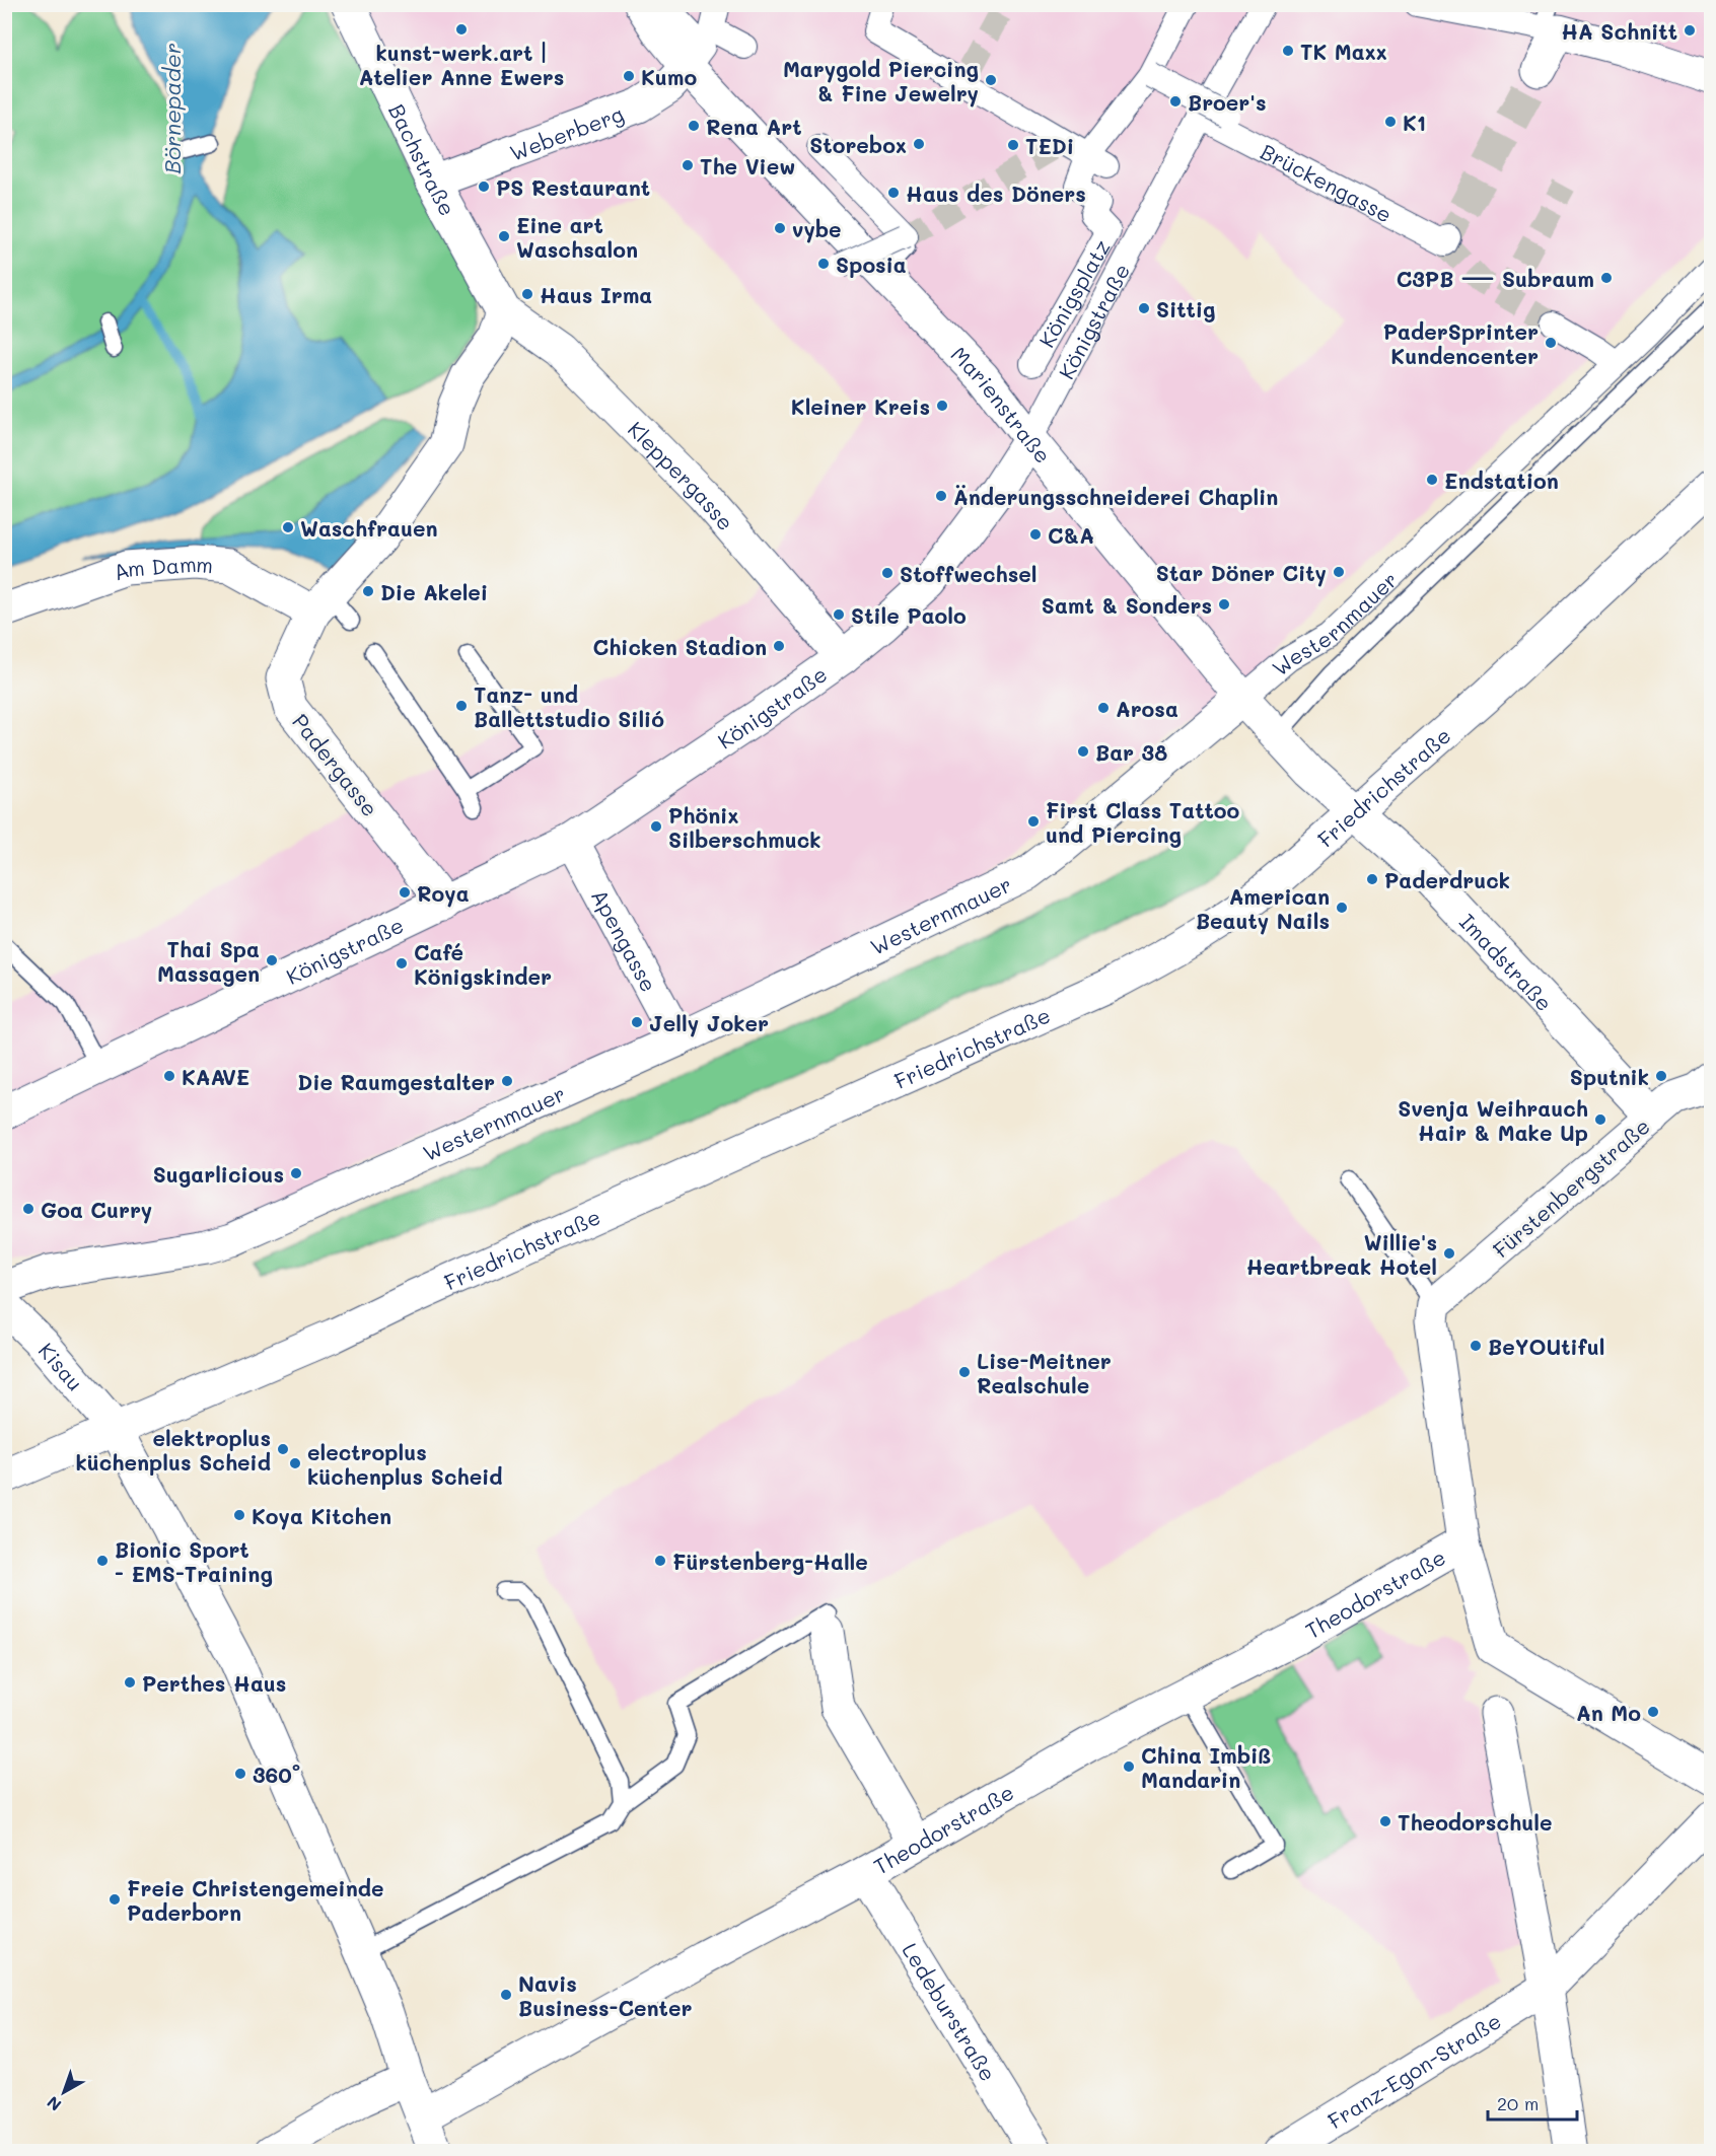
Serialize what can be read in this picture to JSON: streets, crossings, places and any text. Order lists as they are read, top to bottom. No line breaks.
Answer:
{"streets":{"street":["Weberberg","Bachstraße","Brückengasse","Königsplatz","Königstraße","Marienstraße","Kleppergasse","Am Damm","Westernmauer","Padergasse","Friedrichstraße","Apengasse","Imadstraße","Fürstenbergstraße","Kisau","Theodorstraße","Ledeburstraße","Franz-Egon-Straße"]},"crossings":[["Weberberg","Bachstraße"],["Weberberg","Marienstraße"],["Bachstraße","Kleppergasse"],["Bachstraße","Padergasse"],["Brückengasse","Königstraße"],["Königstraße","Marienstraße"],["Königstraße","Kleppergasse"],["Königstraße","Padergasse"],["Königstraße","Apengasse"],["Marienstraße","Westernmauer"],["Marienstraße","Friedrichstraße"],["Marienstraße","Imadstraße"],["Kleppergasse","Padergasse"],["Am Damm","Padergasse"],["Westernmauer","Apengasse"],["Friedrichstraße","Imadstraße"],["Friedrichstraße","Kisau"],["Imadstraße","Fürstenbergstraße"],["Kisau","Theodorstraße"],["Theodorstraße","Ledeburstraße"]],"water":["Börnepader"],"places":["kunst-werk.art | Atelier Anne Ewers","HA Schnitt","TK Maxx","Kumo","Marygold Piercing & Fine Jewelry","Broer's","K1","Rena Art","Storebox","TEDi","The View","PS Restaurant","Haus des Döners","vybe","Eine art Waschsalon","Sposia","C3PB — Subraum","Haus Irma","Sittig","PaderSprinter Kundencenter","Kleiner Kreis","Endstation","Änderungsschneiderei Chaplin","Waschfrauen","C&A","Star Döner City","Stoffwechsel","Die Akelei","Samt & Sonders","Stile Paolo","Chicken Stadion","Tanz- und Ballettstudio Silió","Arosa","Bar 38","First Class Tattoo und Piercing","Phönix Silberschmuck","Paderdruck","Roya","American Beauty Nails","Thai Spa Massagen","Café Königskinder","Jelly Joker","KAAVE","Sputnik","Die Raumgestalter","Svenja Weihrauch Hair & Make Up","Sugarlicious","Goa Curry","Willie's Heartbreak Hotel","BeYOUtiful","Lise-Meitner Realschule","elektroplus küchenplus Scheid","electroplus küchenplus Scheid","Koya Kitchen","Bionic Sport - EMS-Training","Fürstenberg-Halle","Perthes Haus","An Mo","China Imbiß Mandarin","360°","Theodorschule","Freie Christengemeinde Paderborn","Navis Business-Center"],"scale_bar":"20 m","north":"bottom left"}
